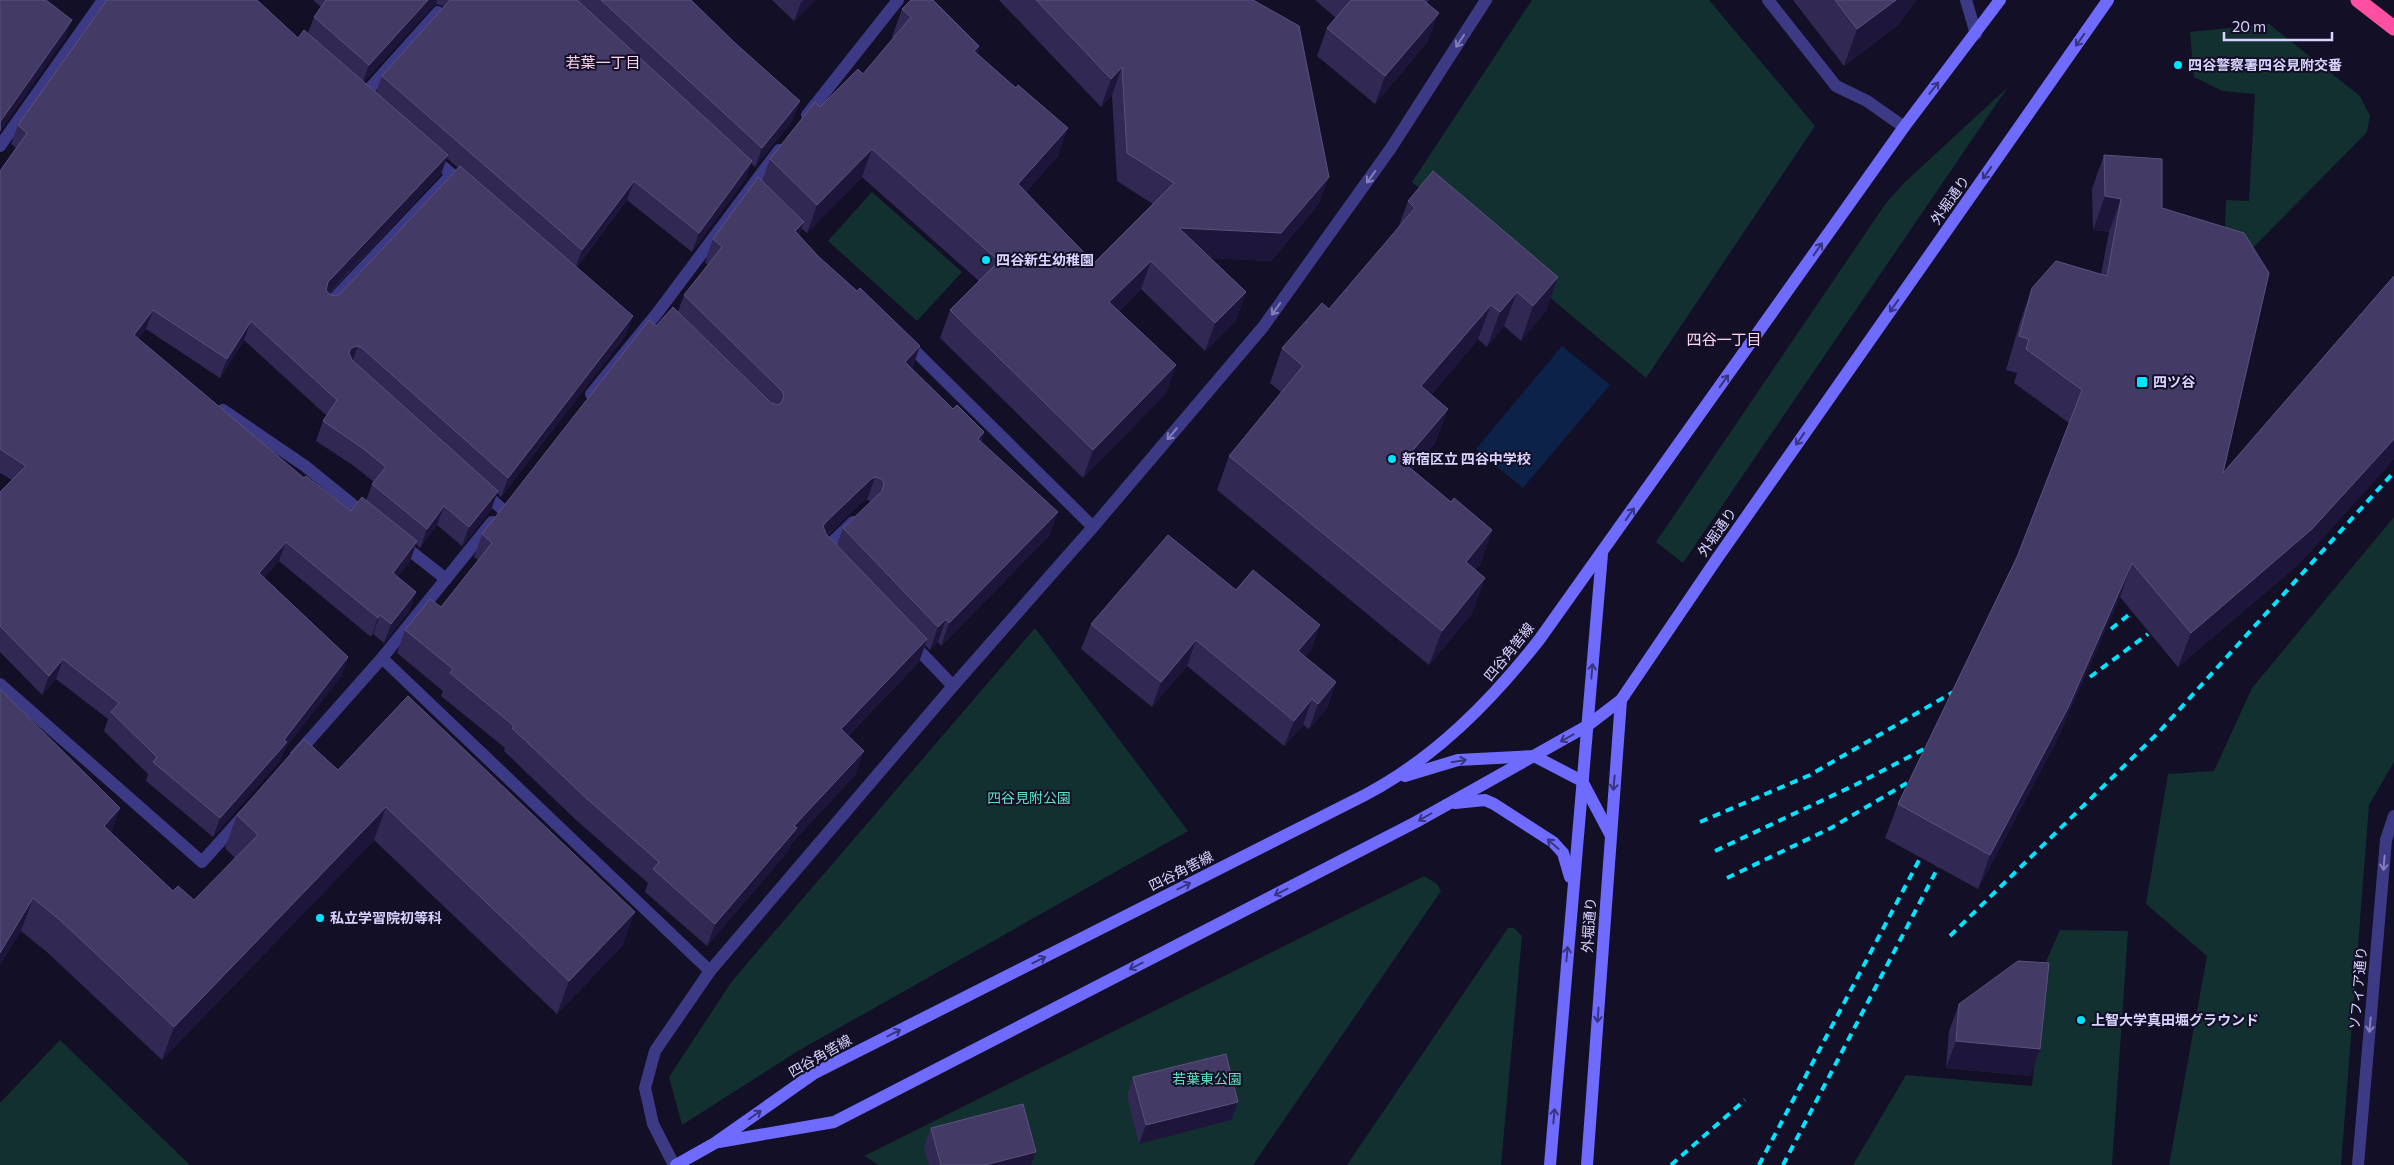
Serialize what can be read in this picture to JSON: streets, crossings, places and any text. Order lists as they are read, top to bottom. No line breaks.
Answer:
{"streets":{"main road":["外堀通り","四谷角筈線"],"street":["ソフィア通り"]},"crossings":[["外堀通り","四谷角筈線"]],"one_way":["ソフィア通り"],"districts":["若葉一丁目","四谷一丁目"],"parks":["四谷見附公園","若葉東公園"],"places":{"other":["四谷警察署四谷見附交番","四谷新生幼稚園","新宿区立 四谷中学校","私立学習院初等科","上智大学真田堀グラウンド"],"transit":["四ツ谷"]},"scale_bar":"20 m"}
